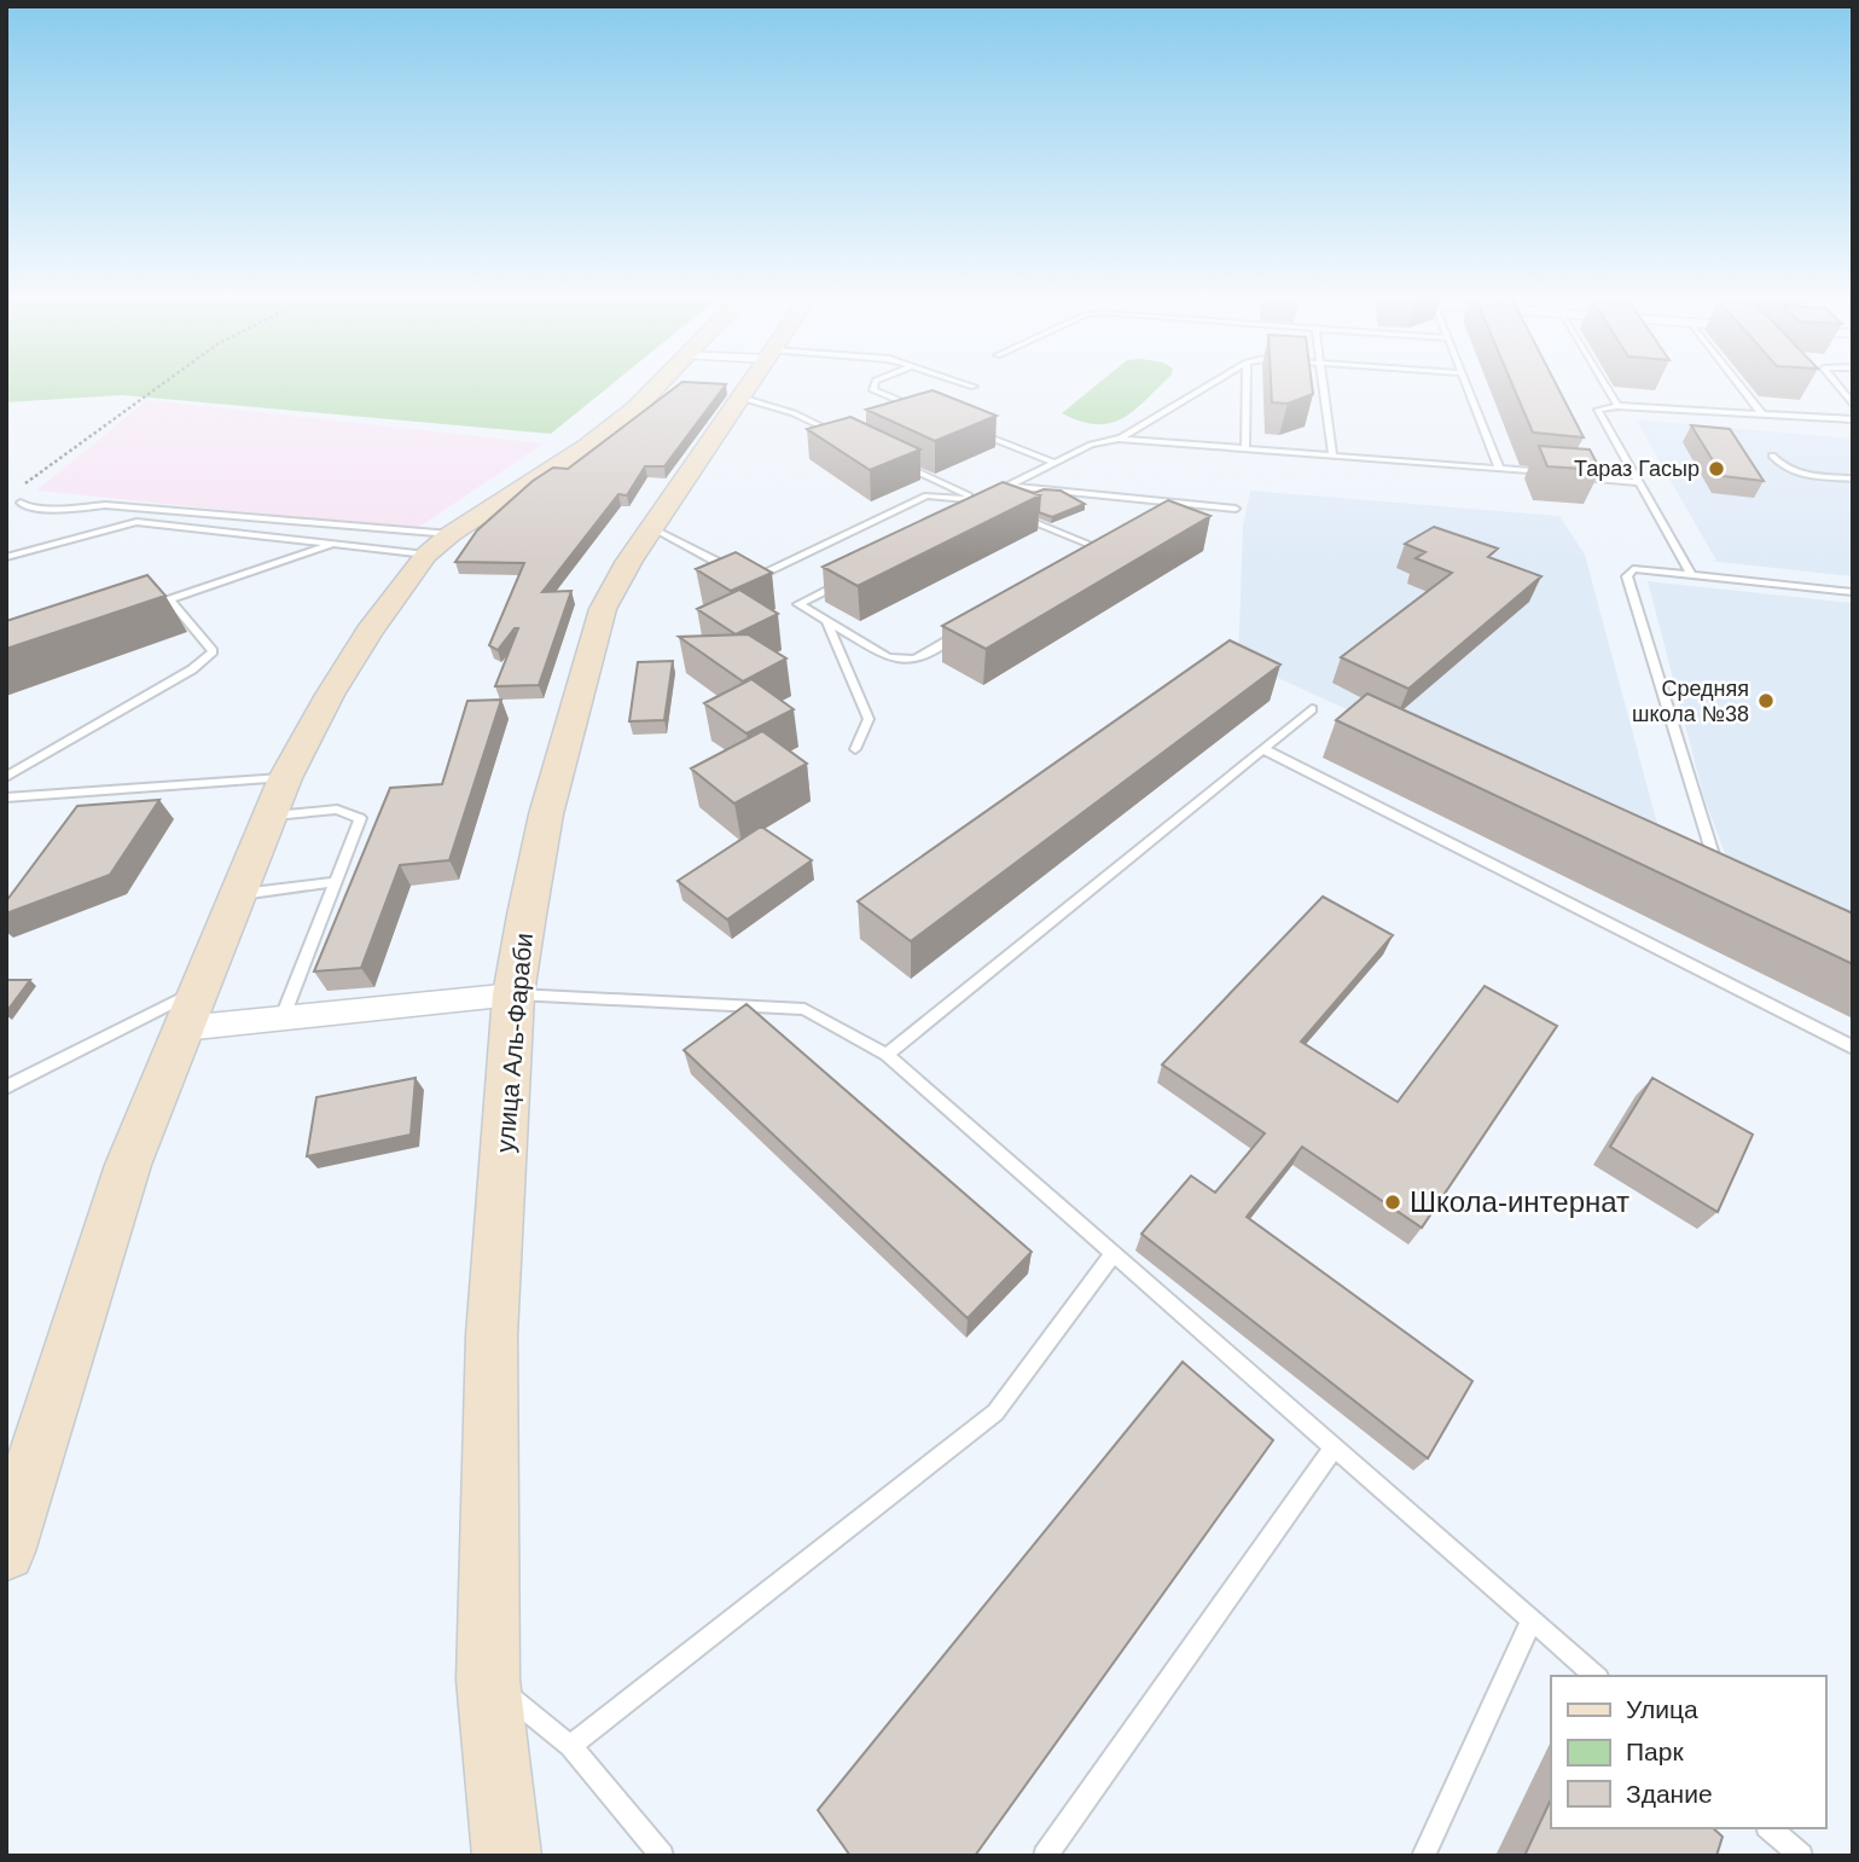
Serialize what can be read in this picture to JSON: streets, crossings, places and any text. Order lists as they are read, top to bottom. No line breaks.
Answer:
{"streets":{"main road":["улица Аль-Фараби"]},"places":["Тараз Гасыр","Средняя школа №38","Школа-интернат"],"legend":["Улица","Парк","Здание"]}
